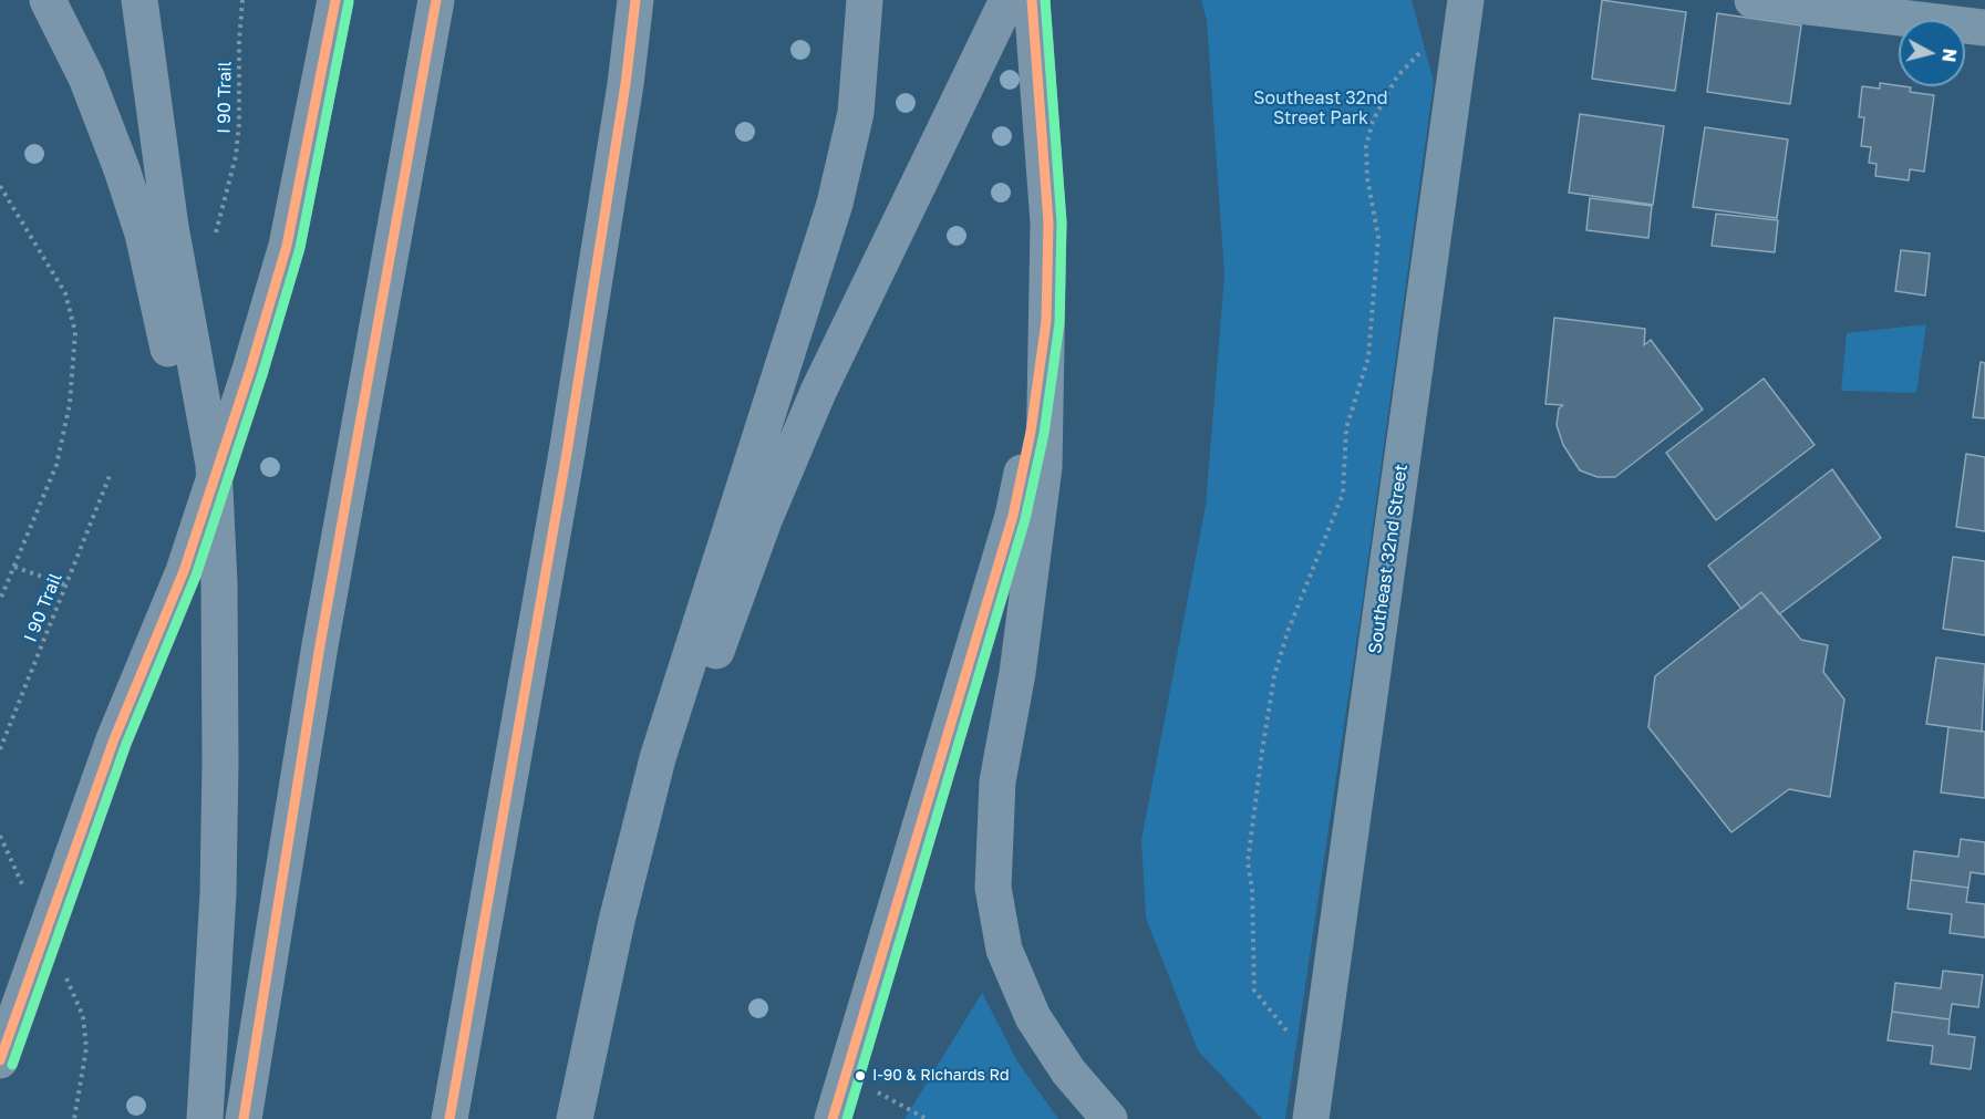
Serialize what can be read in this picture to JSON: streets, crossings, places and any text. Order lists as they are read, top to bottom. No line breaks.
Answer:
{"streets":{"street":["Southeast 32nd Street"],"path":["I 90 Trail"]},"parks":["Southeast 32nd Street Park"],"places":["I-90 & Richards Rd"],"north":"right"}
